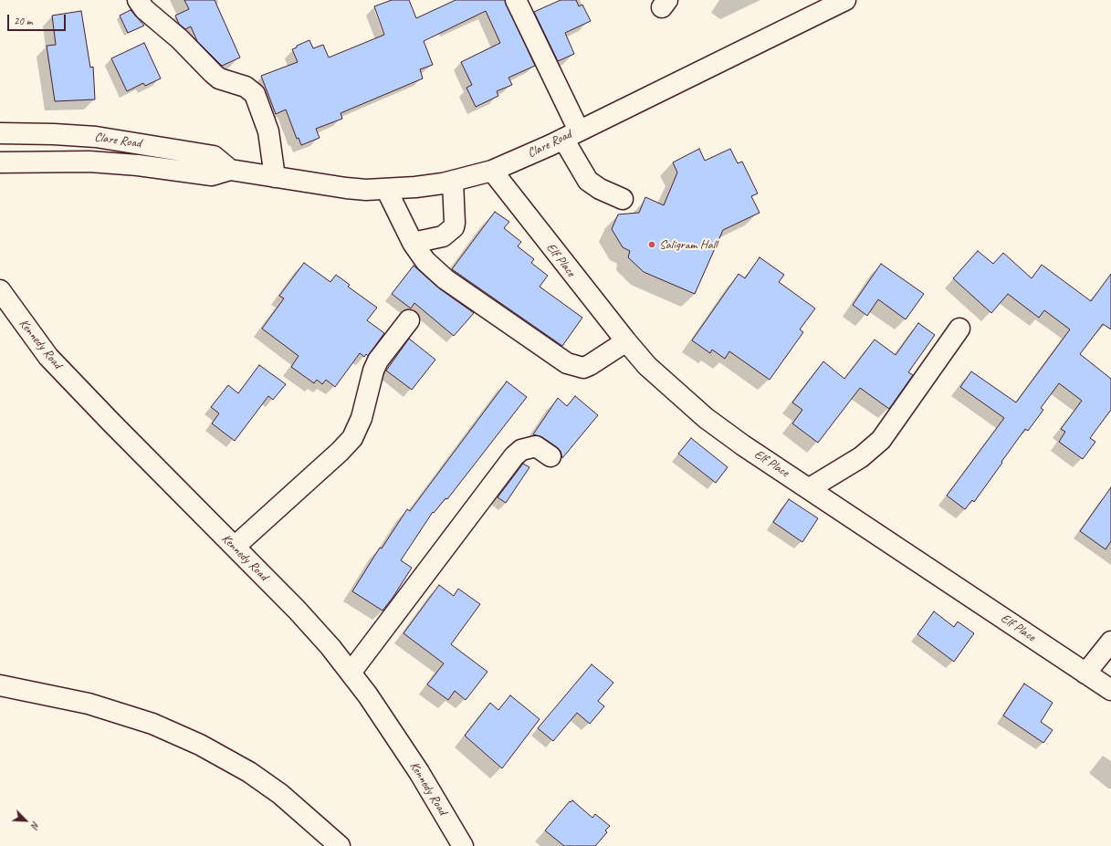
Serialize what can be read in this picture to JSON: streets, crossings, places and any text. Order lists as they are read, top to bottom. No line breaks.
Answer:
{"streets":{"street":["Clare Road","Elf Place","Kennedy Road"]},"crossings":[["Clare Road","Elf Place"]],"places":["Saligram Hall"],"scale_bar":"20 m","north":"bottom right"}
